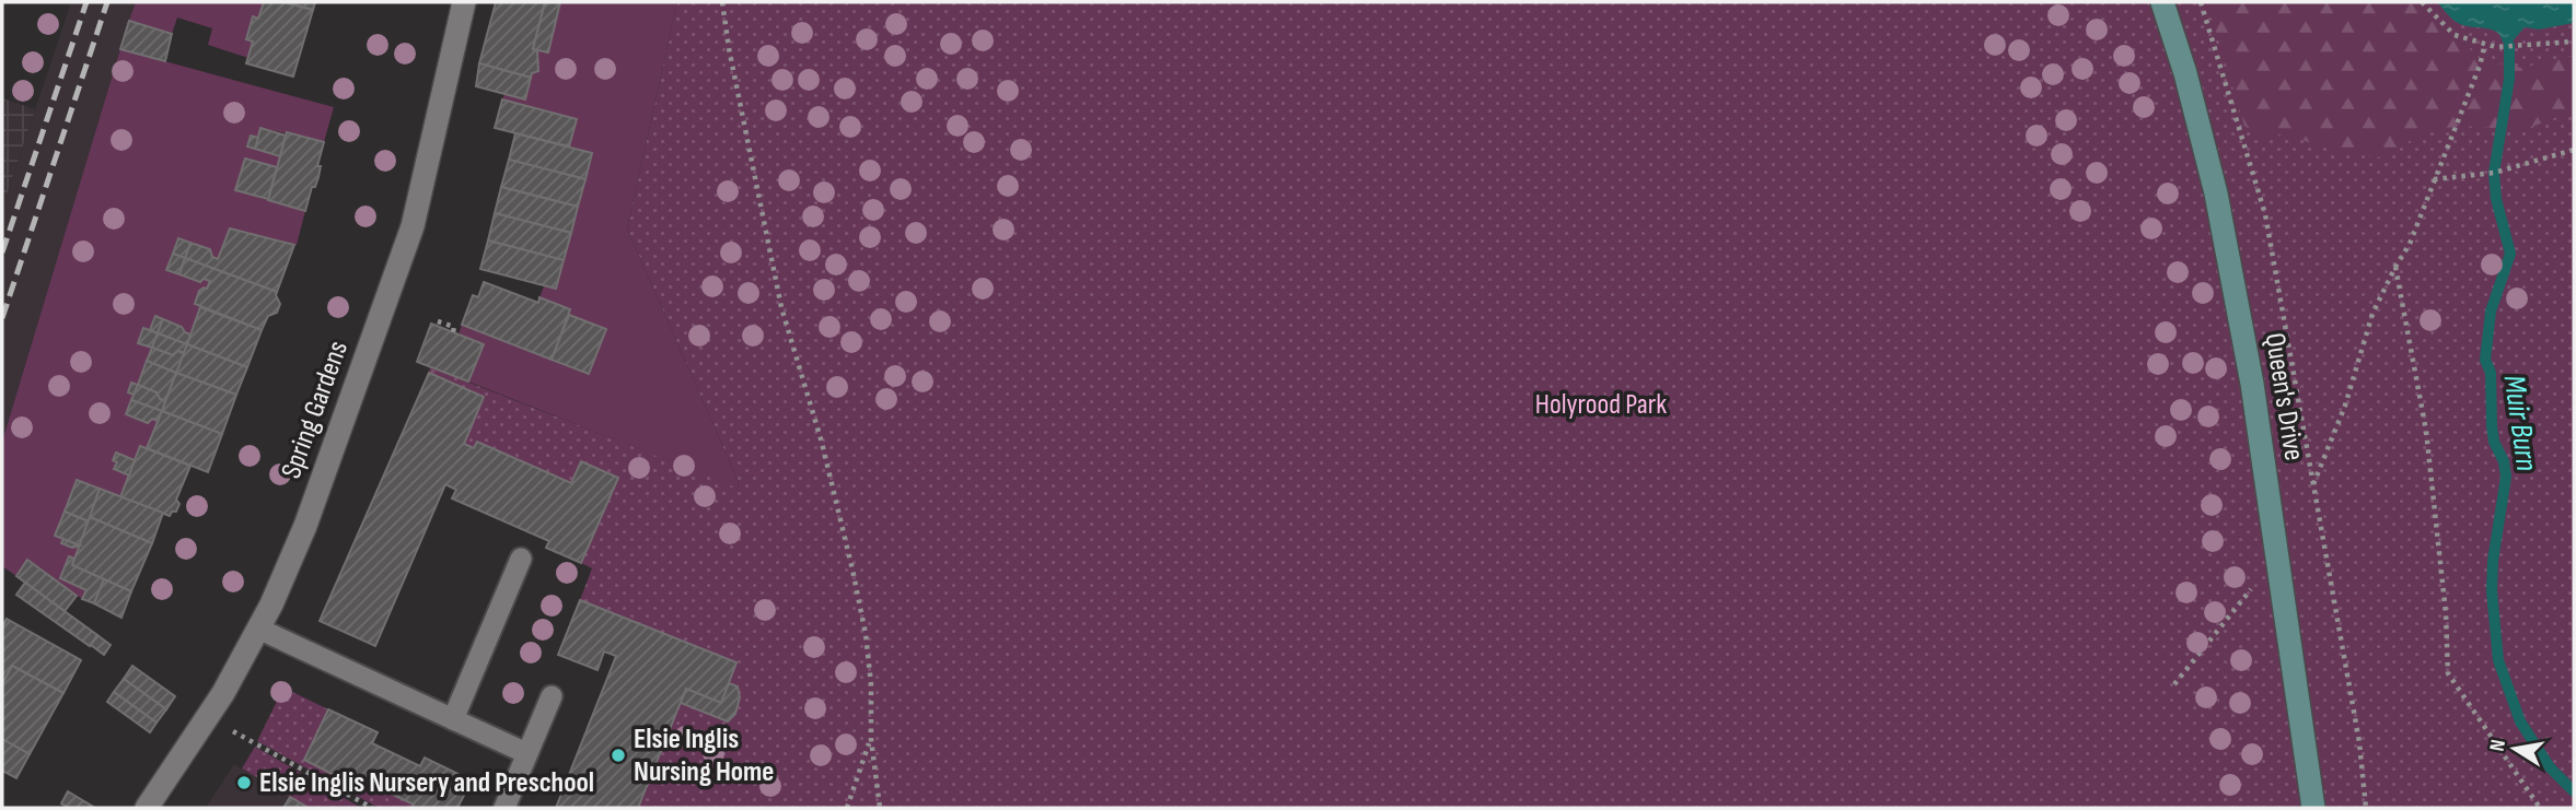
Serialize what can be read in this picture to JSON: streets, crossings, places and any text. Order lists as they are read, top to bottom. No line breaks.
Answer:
{"streets":{"street":["Queen's Drive","Spring Gardens"]},"water":["Muir Burn"],"parks":["Holyrood Park"],"places":["Elsie Inglis Nursing Home","Elsie Inglis Nursery and Preschool"],"north":"left"}
